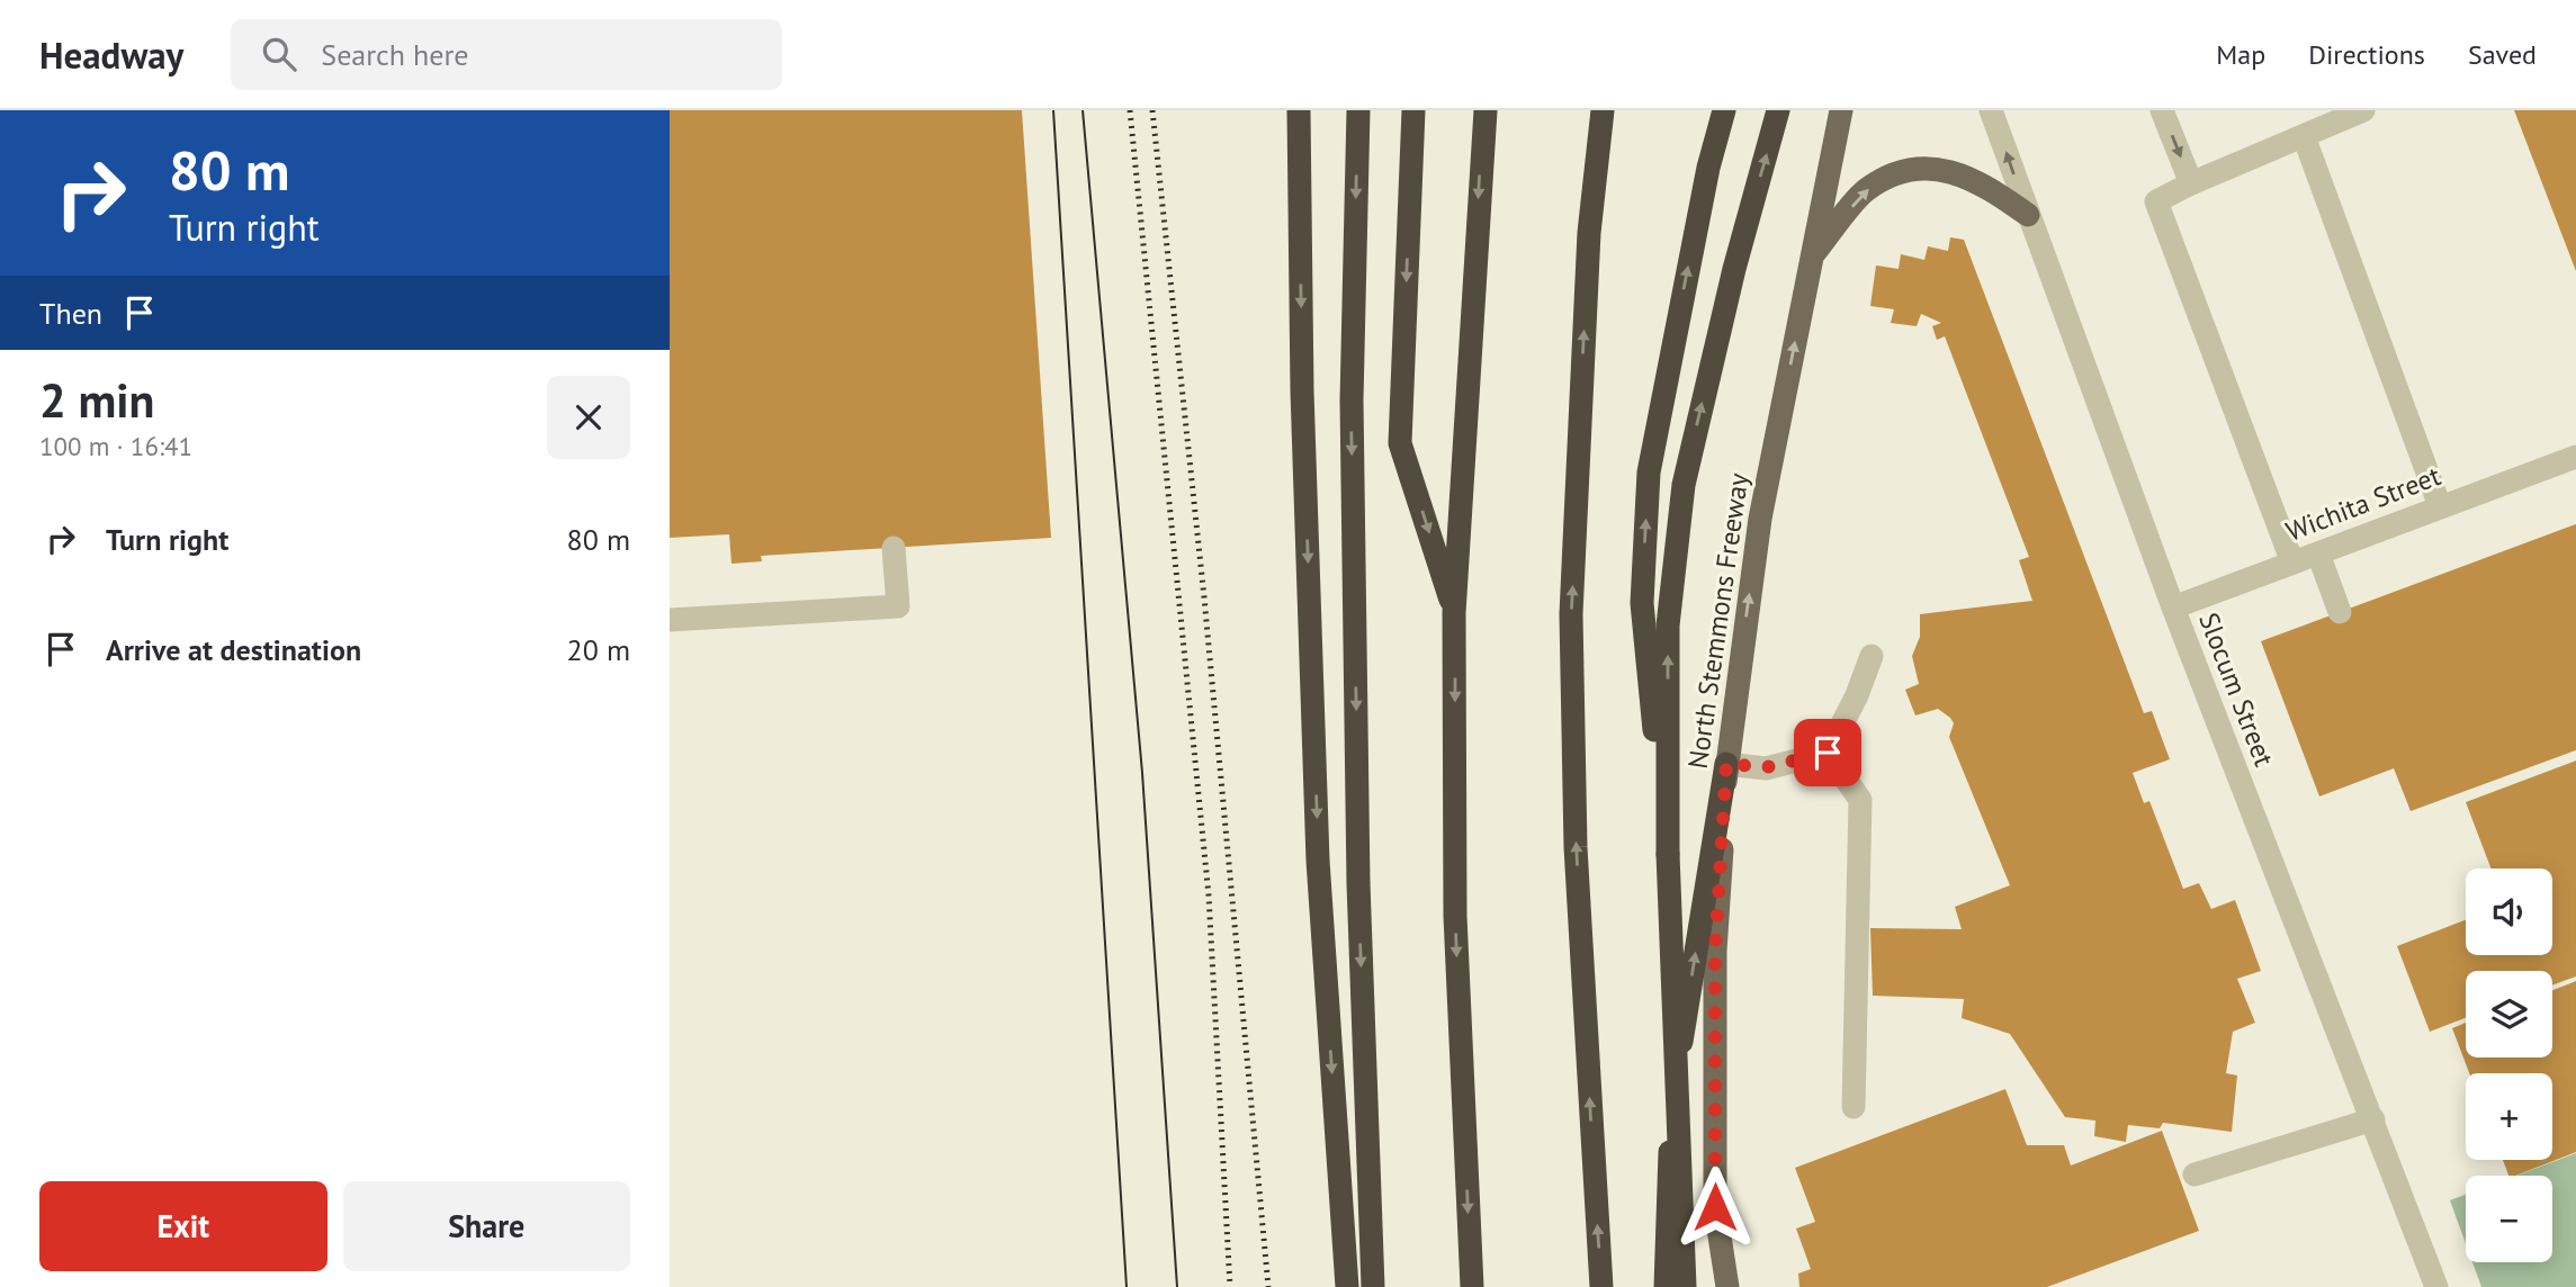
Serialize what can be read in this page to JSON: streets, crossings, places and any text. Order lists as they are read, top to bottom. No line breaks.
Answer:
{"streets":{"main road":["North Stemmons Freeway"],"street":["Wichita Street","Slocum Street"]},"crossings":[["Wichita Street","Slocum Street"]],"one_way":["North Stemmons Freeway"],"page":{"header":"Headway","search":"Search here","nav":["Map","Directions","Saved"],"turn":["80 m","Turn right"],"then":"Then","heading":["2 min","100 m · 16:41"],"list":[{"name":"Turn right","value":"80 m"},{"name":"Arrive at destination","value":"20 m"}],"map_buttons":["+","−"],"buttons":["Exit","Share"]}}
